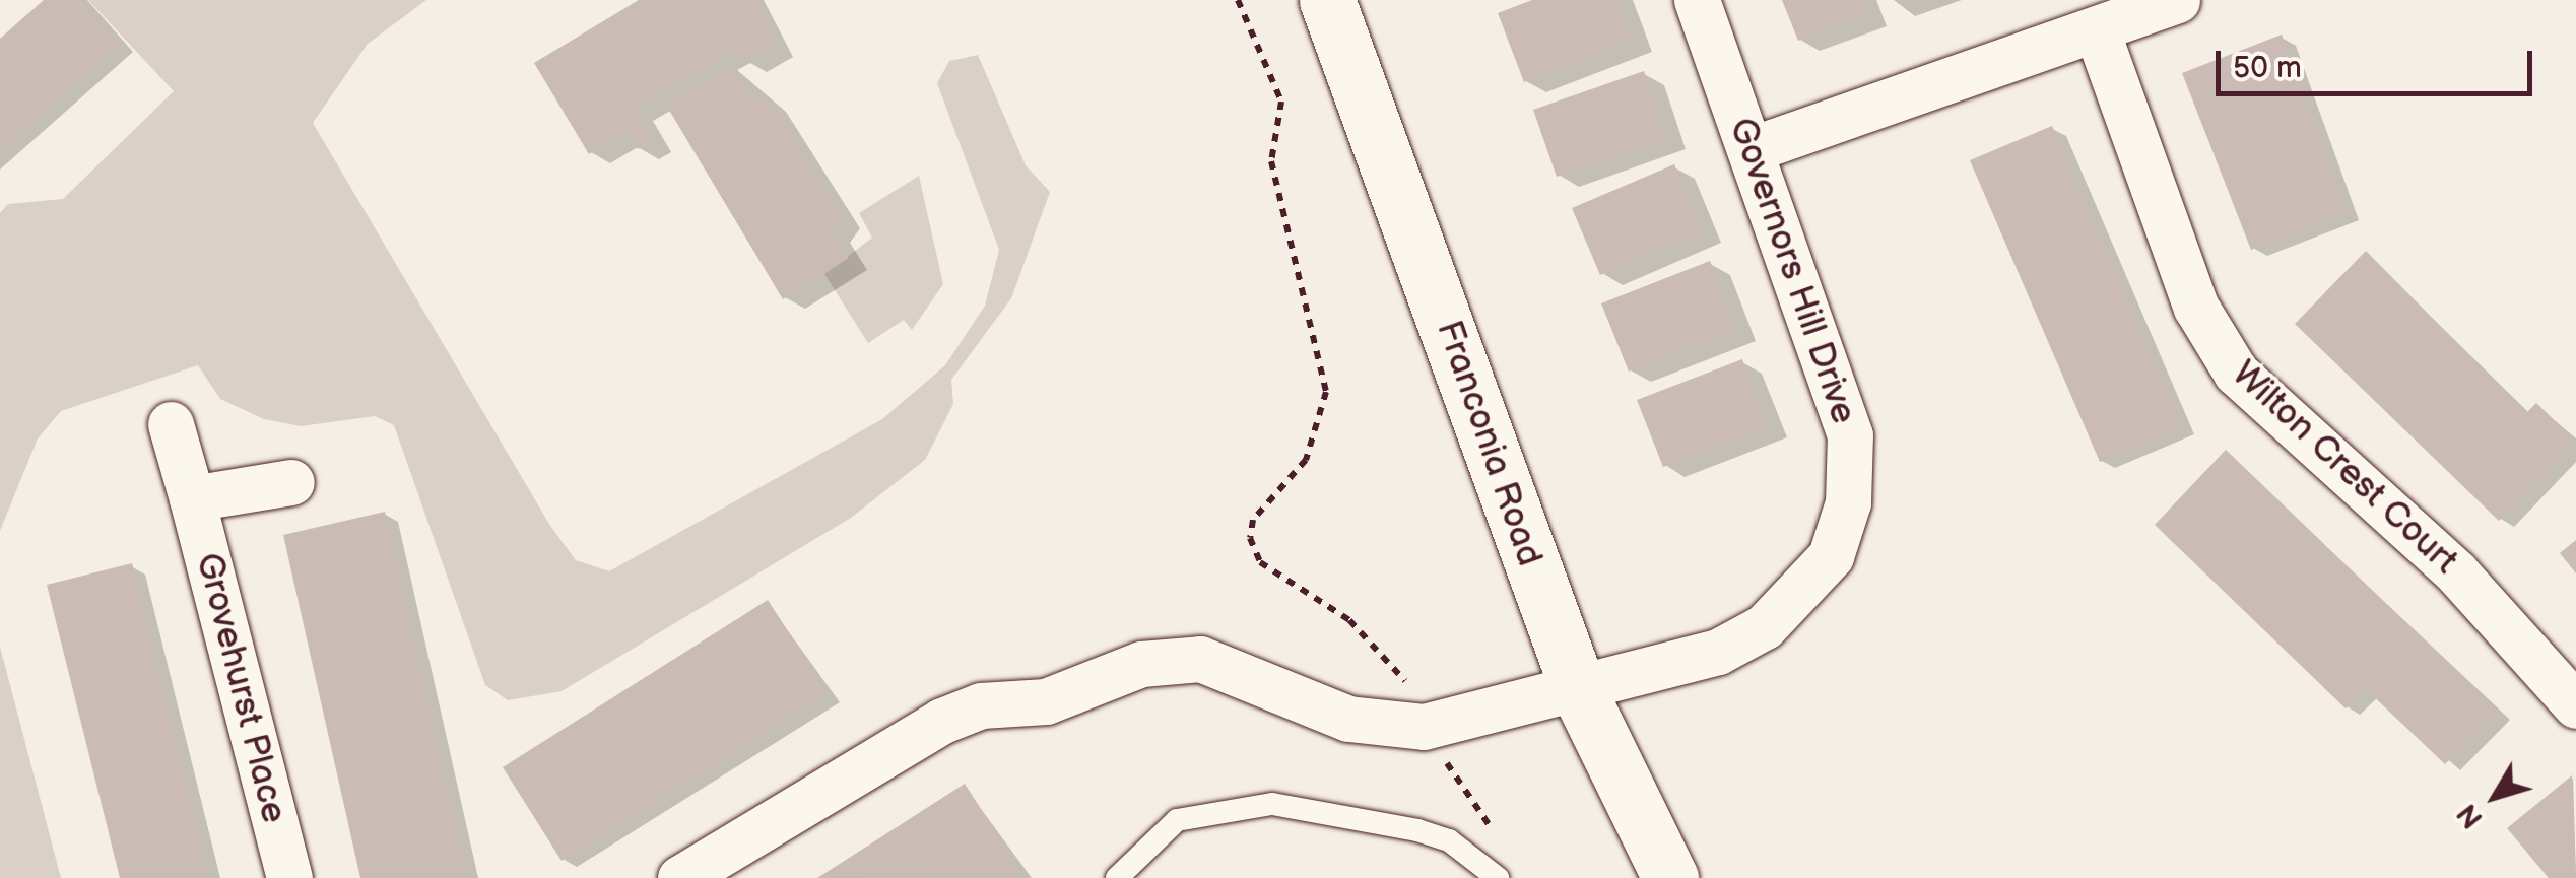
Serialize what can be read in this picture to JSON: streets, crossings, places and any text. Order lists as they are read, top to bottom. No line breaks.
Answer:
{"streets":{"main road":["Franconia Road"],"street":["Governors Hill Drive","Wilton Crest Court","Grovehurst Place"]},"crossings":[["Governors Hill Drive","Franconia Road"]],"scale_bar":"50 m","north":"bottom left"}
